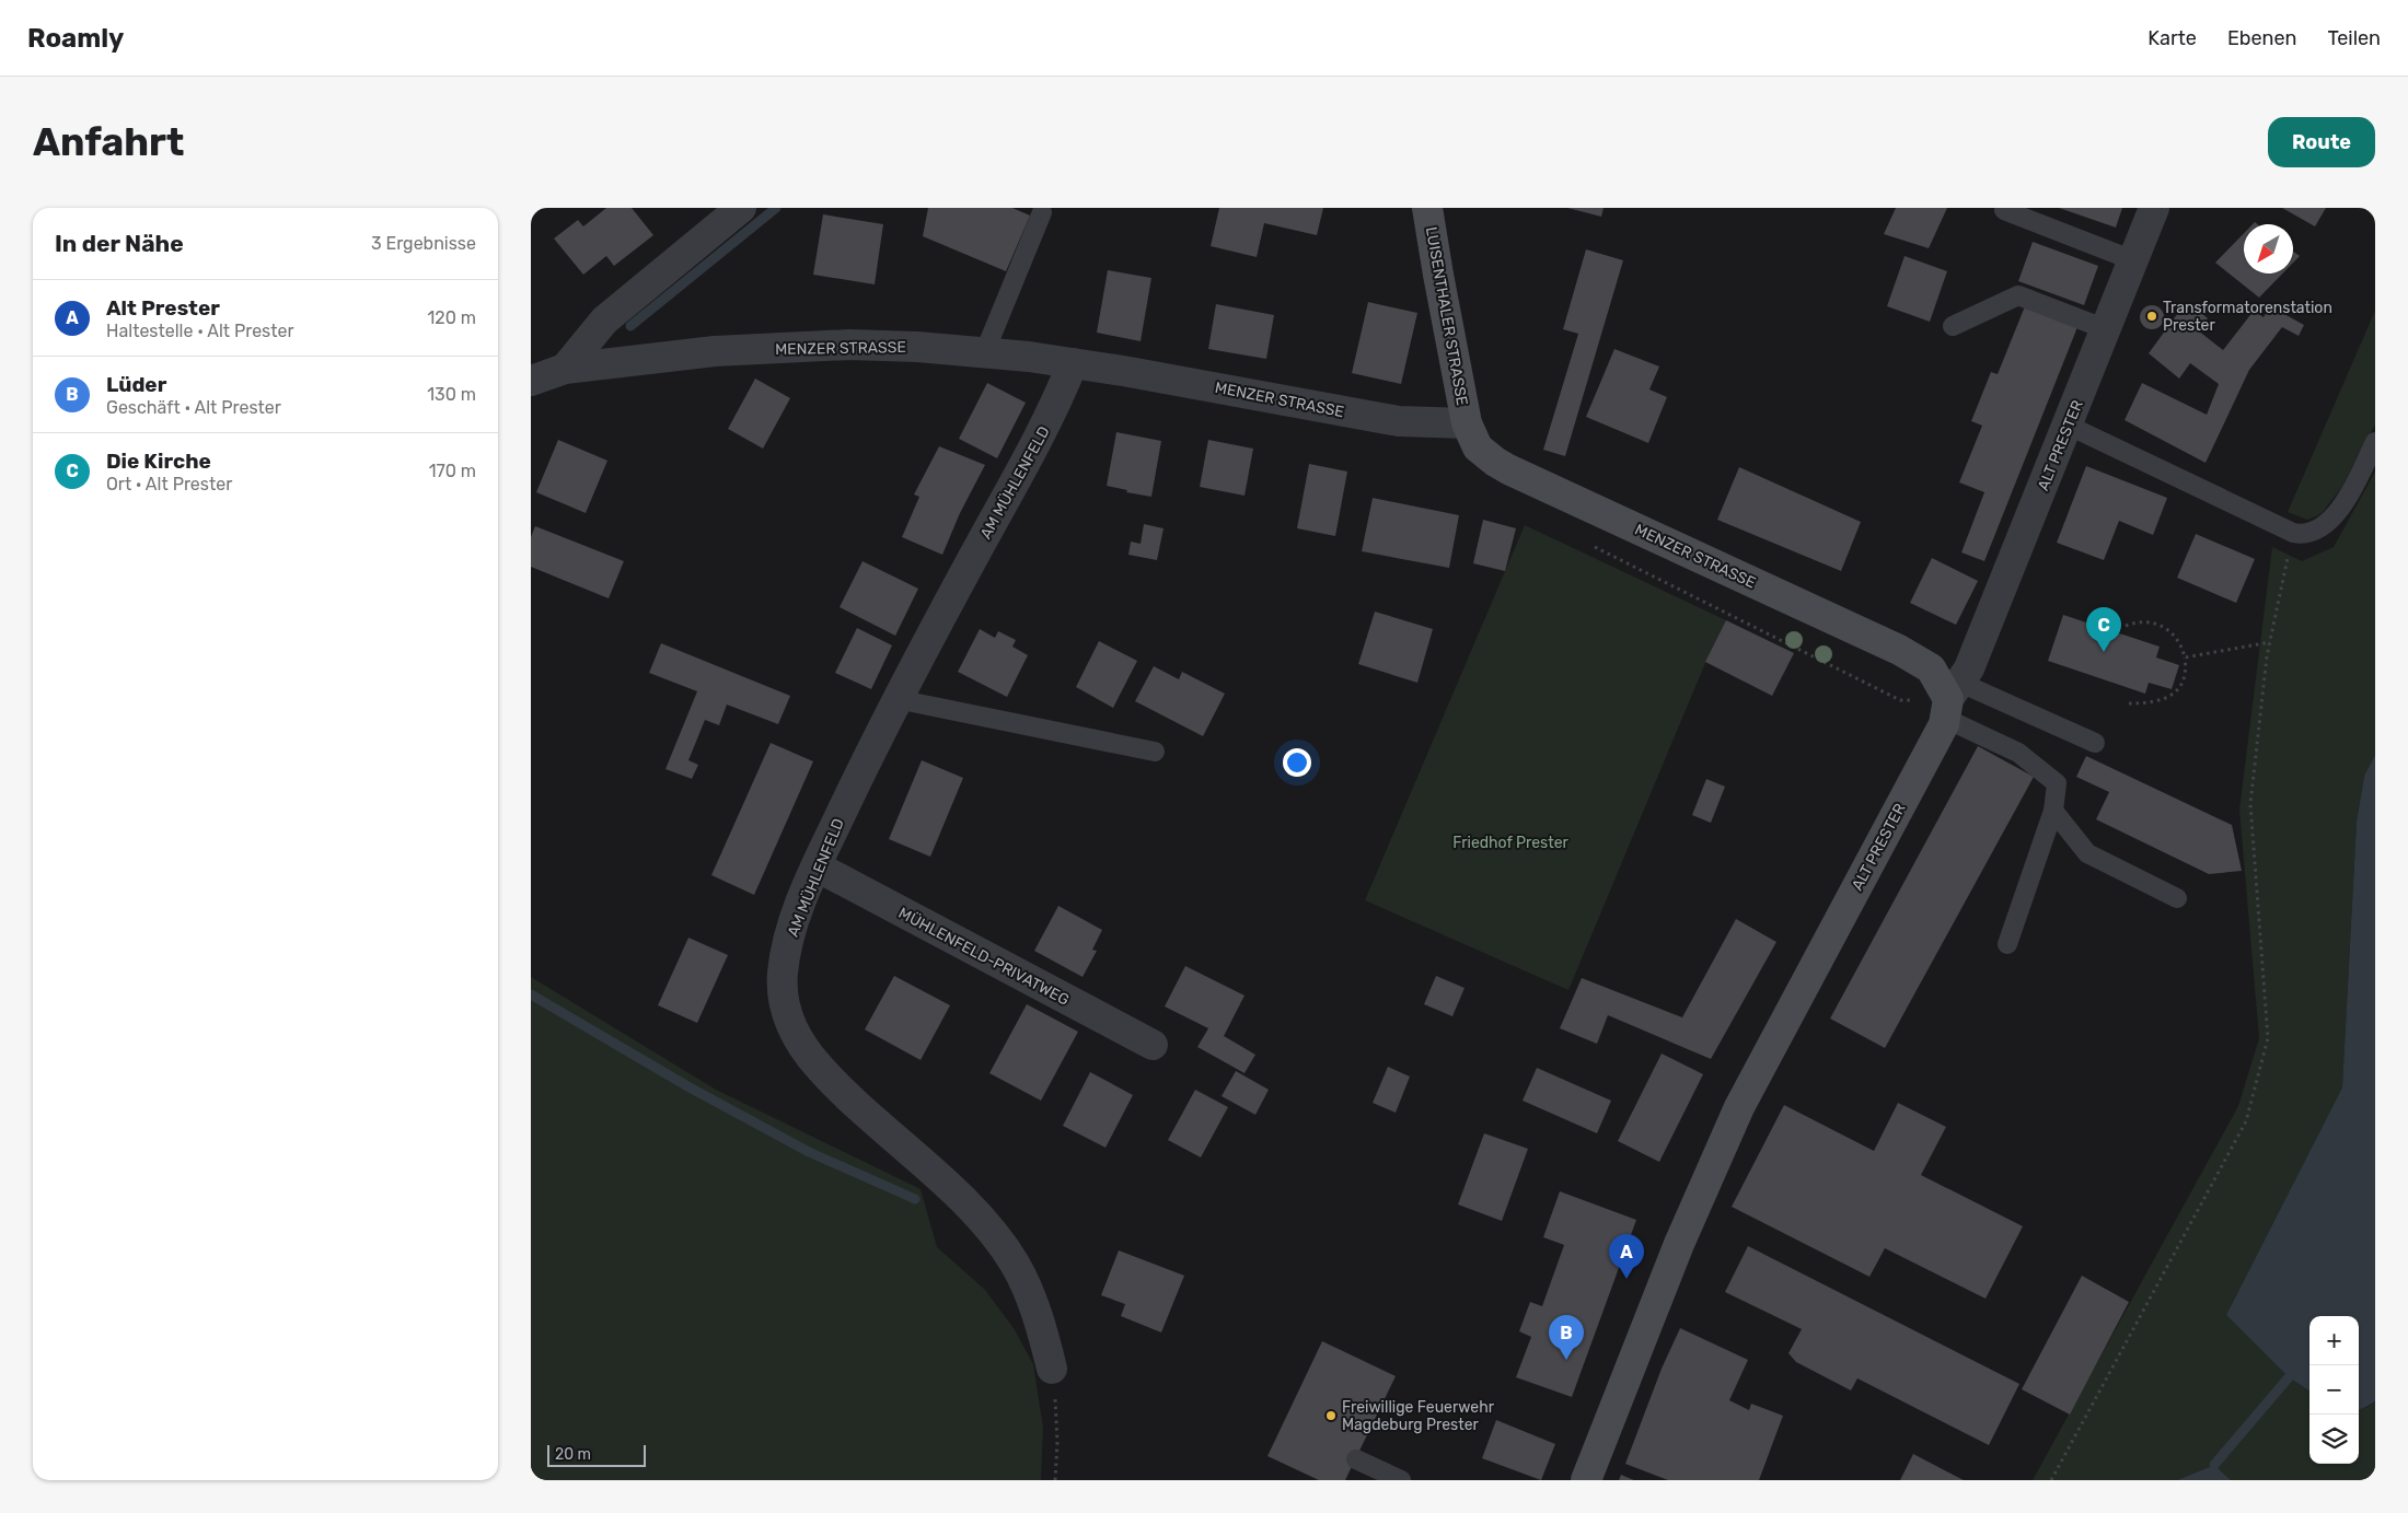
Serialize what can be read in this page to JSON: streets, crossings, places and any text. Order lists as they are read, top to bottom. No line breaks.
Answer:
{"streets":{"main road":["LUISENTHALER STRASSE","MENZER STRASSE","ALT PRESTER"],"street":["AM MÜHLENFELD","MÜHLENFELD-PRIVATWEG"]},"crossings":[["LUISENTHALER STRASSE","MENZER STRASSE"],["MENZER STRASSE","ALT PRESTER"],["MENZER STRASSE","AM MÜHLENFELD"],["AM MÜHLENFELD","MÜHLENFELD-PRIVATWEG"]],"parks":["Friedhof Prester"],"places":["Transformatorenstation Prester","Freiwillige Feuerwehr Magdeburg Prester"],"scale_bar":"20 m","north":"bottom left","page":{"header":"Roamly","nav":["Karte","Ebenen","Teilen"],"buttons":"Route","title":"Anfahrt","heading":["In der Nähe","3 Ergebnisse"],"list":[{"mark":"A","name":"Alt Prester","note":"Haltestelle · Alt Prester","value":"120 m"},{"mark":"B","name":"Lüder","note":"Geschäft · Alt Prester","value":"130 m"},{"mark":"C","name":"Die Kirche","note":"Ort · Alt Prester","value":"170 m"}],"pins":["C","A","B"],"map_buttons":["+","−"],"scale":"20 m"}}
